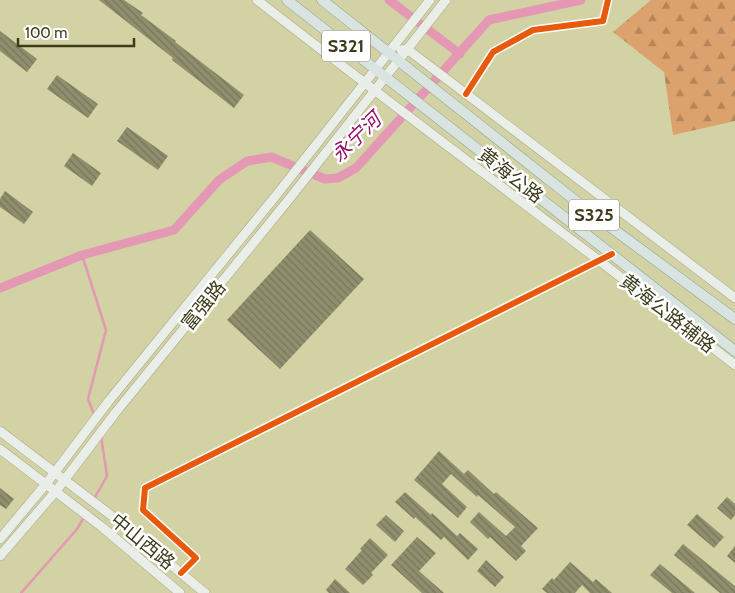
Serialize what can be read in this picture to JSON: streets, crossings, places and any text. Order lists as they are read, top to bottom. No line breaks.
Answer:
{"streets":{"main road":["S321","黄海公路","S325","富强路","黄海公路辅路","中山西路"]},"crossings":[["富强路","黄海公路辅路"],["富强路","中山西路"]],"water":["永宁河"],"scale_bar":"100 m"}
